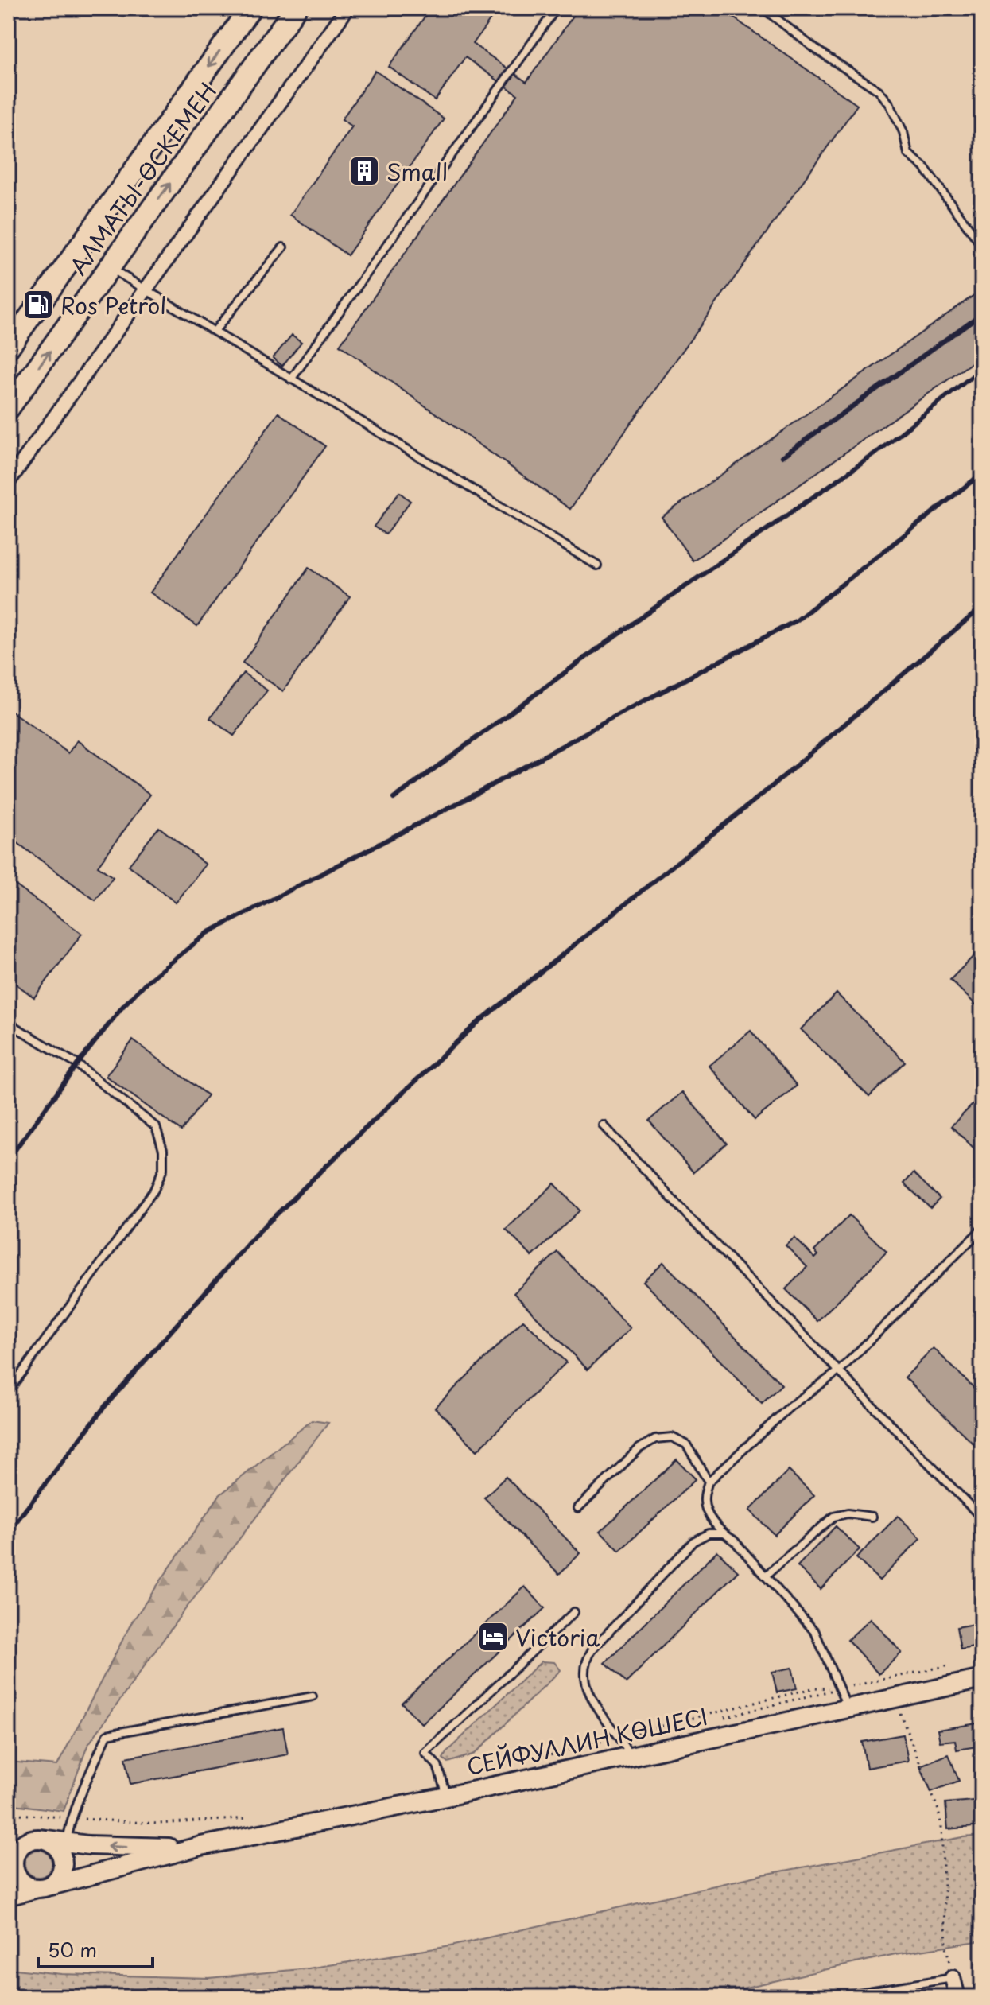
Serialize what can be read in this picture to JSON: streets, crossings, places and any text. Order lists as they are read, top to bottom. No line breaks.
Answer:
{"streets":{"highway":["АЛМАТЫ-ӨСКЕМЕН"],"main road":["СЕЙФУЛЛИН КӨШЕСІ"]},"places":{"building":["Small"],"fuel station":["Ros Petrol"],"hotel":["Victoria"]},"scale_bar":"50 m"}
